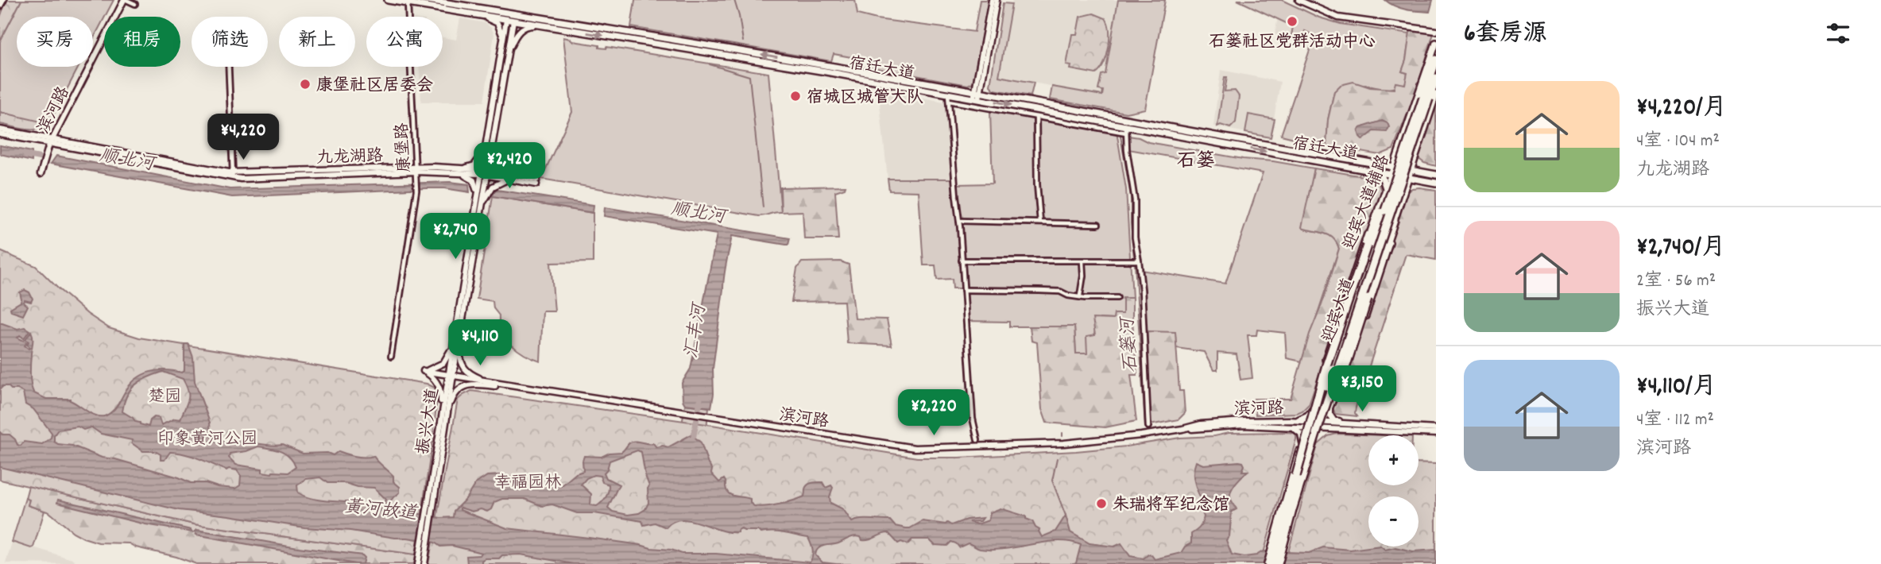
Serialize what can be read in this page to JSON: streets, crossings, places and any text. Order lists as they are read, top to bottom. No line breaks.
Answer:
{"streets":{"highway":["迎宾大道"],"main road":["宿迁大道","滨河路","九龙湖路","迎宾大道辅路","振兴大道"],"street":["康堡路"]},"crossings":[["宿迁大道","康堡路"],["宿迁大道","迎宾大道辅路"],["宿迁大道","振兴大道"],["滨河路","九龙湖路"],["滨河路","迎宾大道辅路"],["滨河路","迎宾大道"],["滨河路","振兴大道"],["康堡路","九龙湖路"],["九龙湖路","振兴大道"],["迎宾大道辅路","迎宾大道"]],"districts":["石篓"],"water":["顺北河","汇丰河","石篓河","黄河故道"],"parks":["楚园","印象黄河公园","幸福园林"],"places":["石篓社区党群活动中心","康堡社区居委会","宿城区城管大队","朱瑞将军纪念馆"],"page":{"heading":"6套房源","chip":["买房","租房","筛选","新上","公寓"],"list":[{"name":"¥4,220/月","note":"4室 · 104 m² · 九龙湖路"},{"name":"¥2,740/月","note":"2室 · 56 m² · 振兴大道"},{"name":"¥4,110/月","note":"4室 · 112 m² · 滨河路"}],"price":["¥4,220","¥2,420","¥2,740","¥4,110","¥3,150","¥2,220"],"map_buttons":["+","−"]}}
